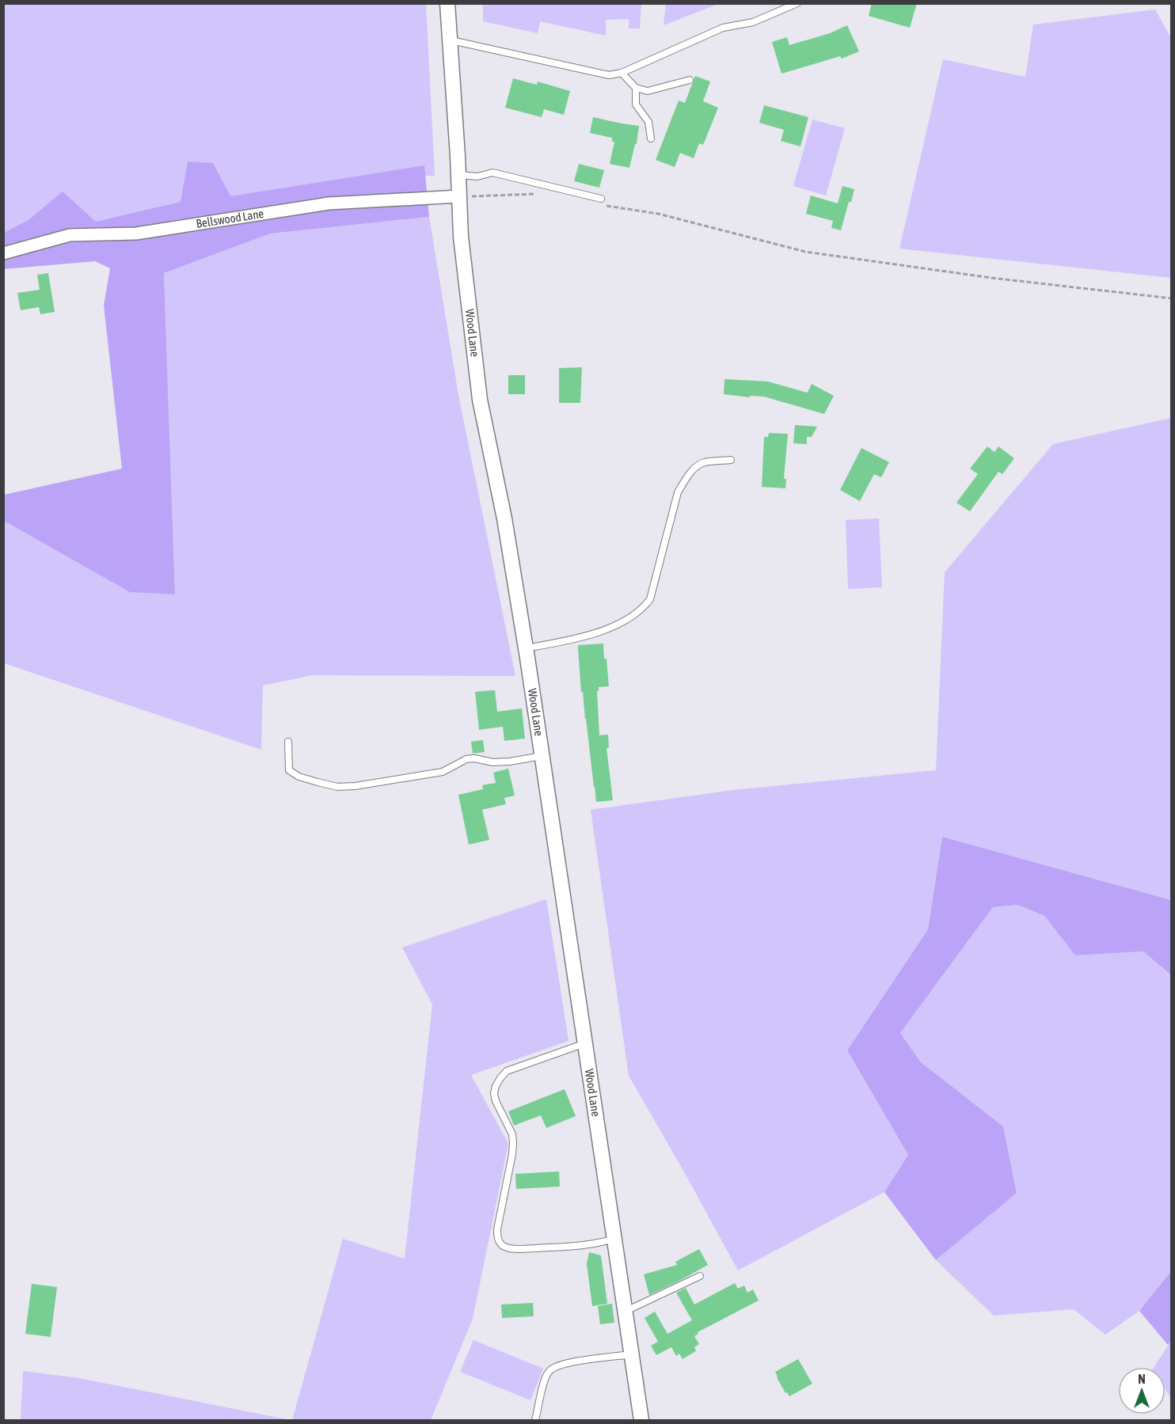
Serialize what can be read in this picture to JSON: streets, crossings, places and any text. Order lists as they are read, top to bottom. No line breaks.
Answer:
{"streets":{"street":["Bellswood Lane","Wood Lane"]},"crossings":[["Bellswood Lane","Wood Lane"]],"north":"top"}
